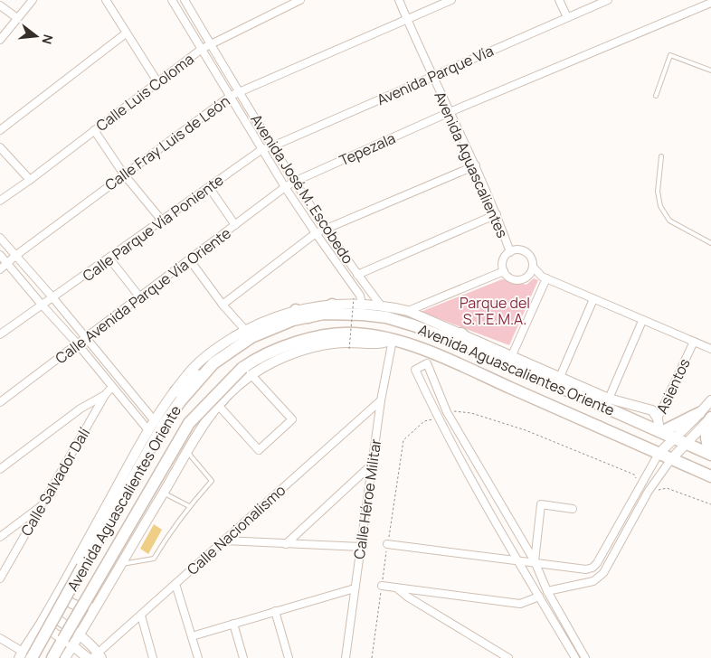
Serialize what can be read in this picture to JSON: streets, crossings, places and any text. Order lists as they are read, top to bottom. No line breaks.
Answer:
{"streets":{"main road":["Avenida Aguascalientes Oriente"],"street":["Avenida Parque Vía","Calle Luis Coloma","Calle Fray Luis de León","Tepezala","Avenida Aguascalientes","Avenida José M. Escobedo","Calle Parque Vía Poniente","Calle Avenida Parque Vía Oriente","Asientos","Calle Salvador Dalí","Calle Héroe Militar","Calle Nacionalismo"]},"crossings":[["Avenida Parque Vía","Avenida Aguascalientes"],["Avenida Parque Vía","Avenida José M. Escobedo"],["Avenida Parque Vía","Calle Parque Vía Poniente"],["Calle Luis Coloma","Avenida José M. Escobedo"],["Calle Fray Luis de León","Avenida Aguascalientes"],["Calle Fray Luis de León","Avenida José M. Escobedo"],["Tepezala","Avenida Aguascalientes"],["Tepezala","Avenida José M. Escobedo"],["Tepezala","Calle Avenida Parque Vía Oriente"],["Avenida José M. Escobedo","Calle Parque Vía Poniente"],["Avenida José M. Escobedo","Calle Avenida Parque Vía Oriente"],["Avenida José M. Escobedo","Avenida Aguascalientes Oriente"],["Avenida Aguascalientes Oriente","Asientos"],["Avenida Aguascalientes Oriente","Calle Héroe Militar"],["Calle Héroe Militar","Calle Nacionalismo"]],"parks":["Parque del S.T.E.M.A."],"north":"right"}
